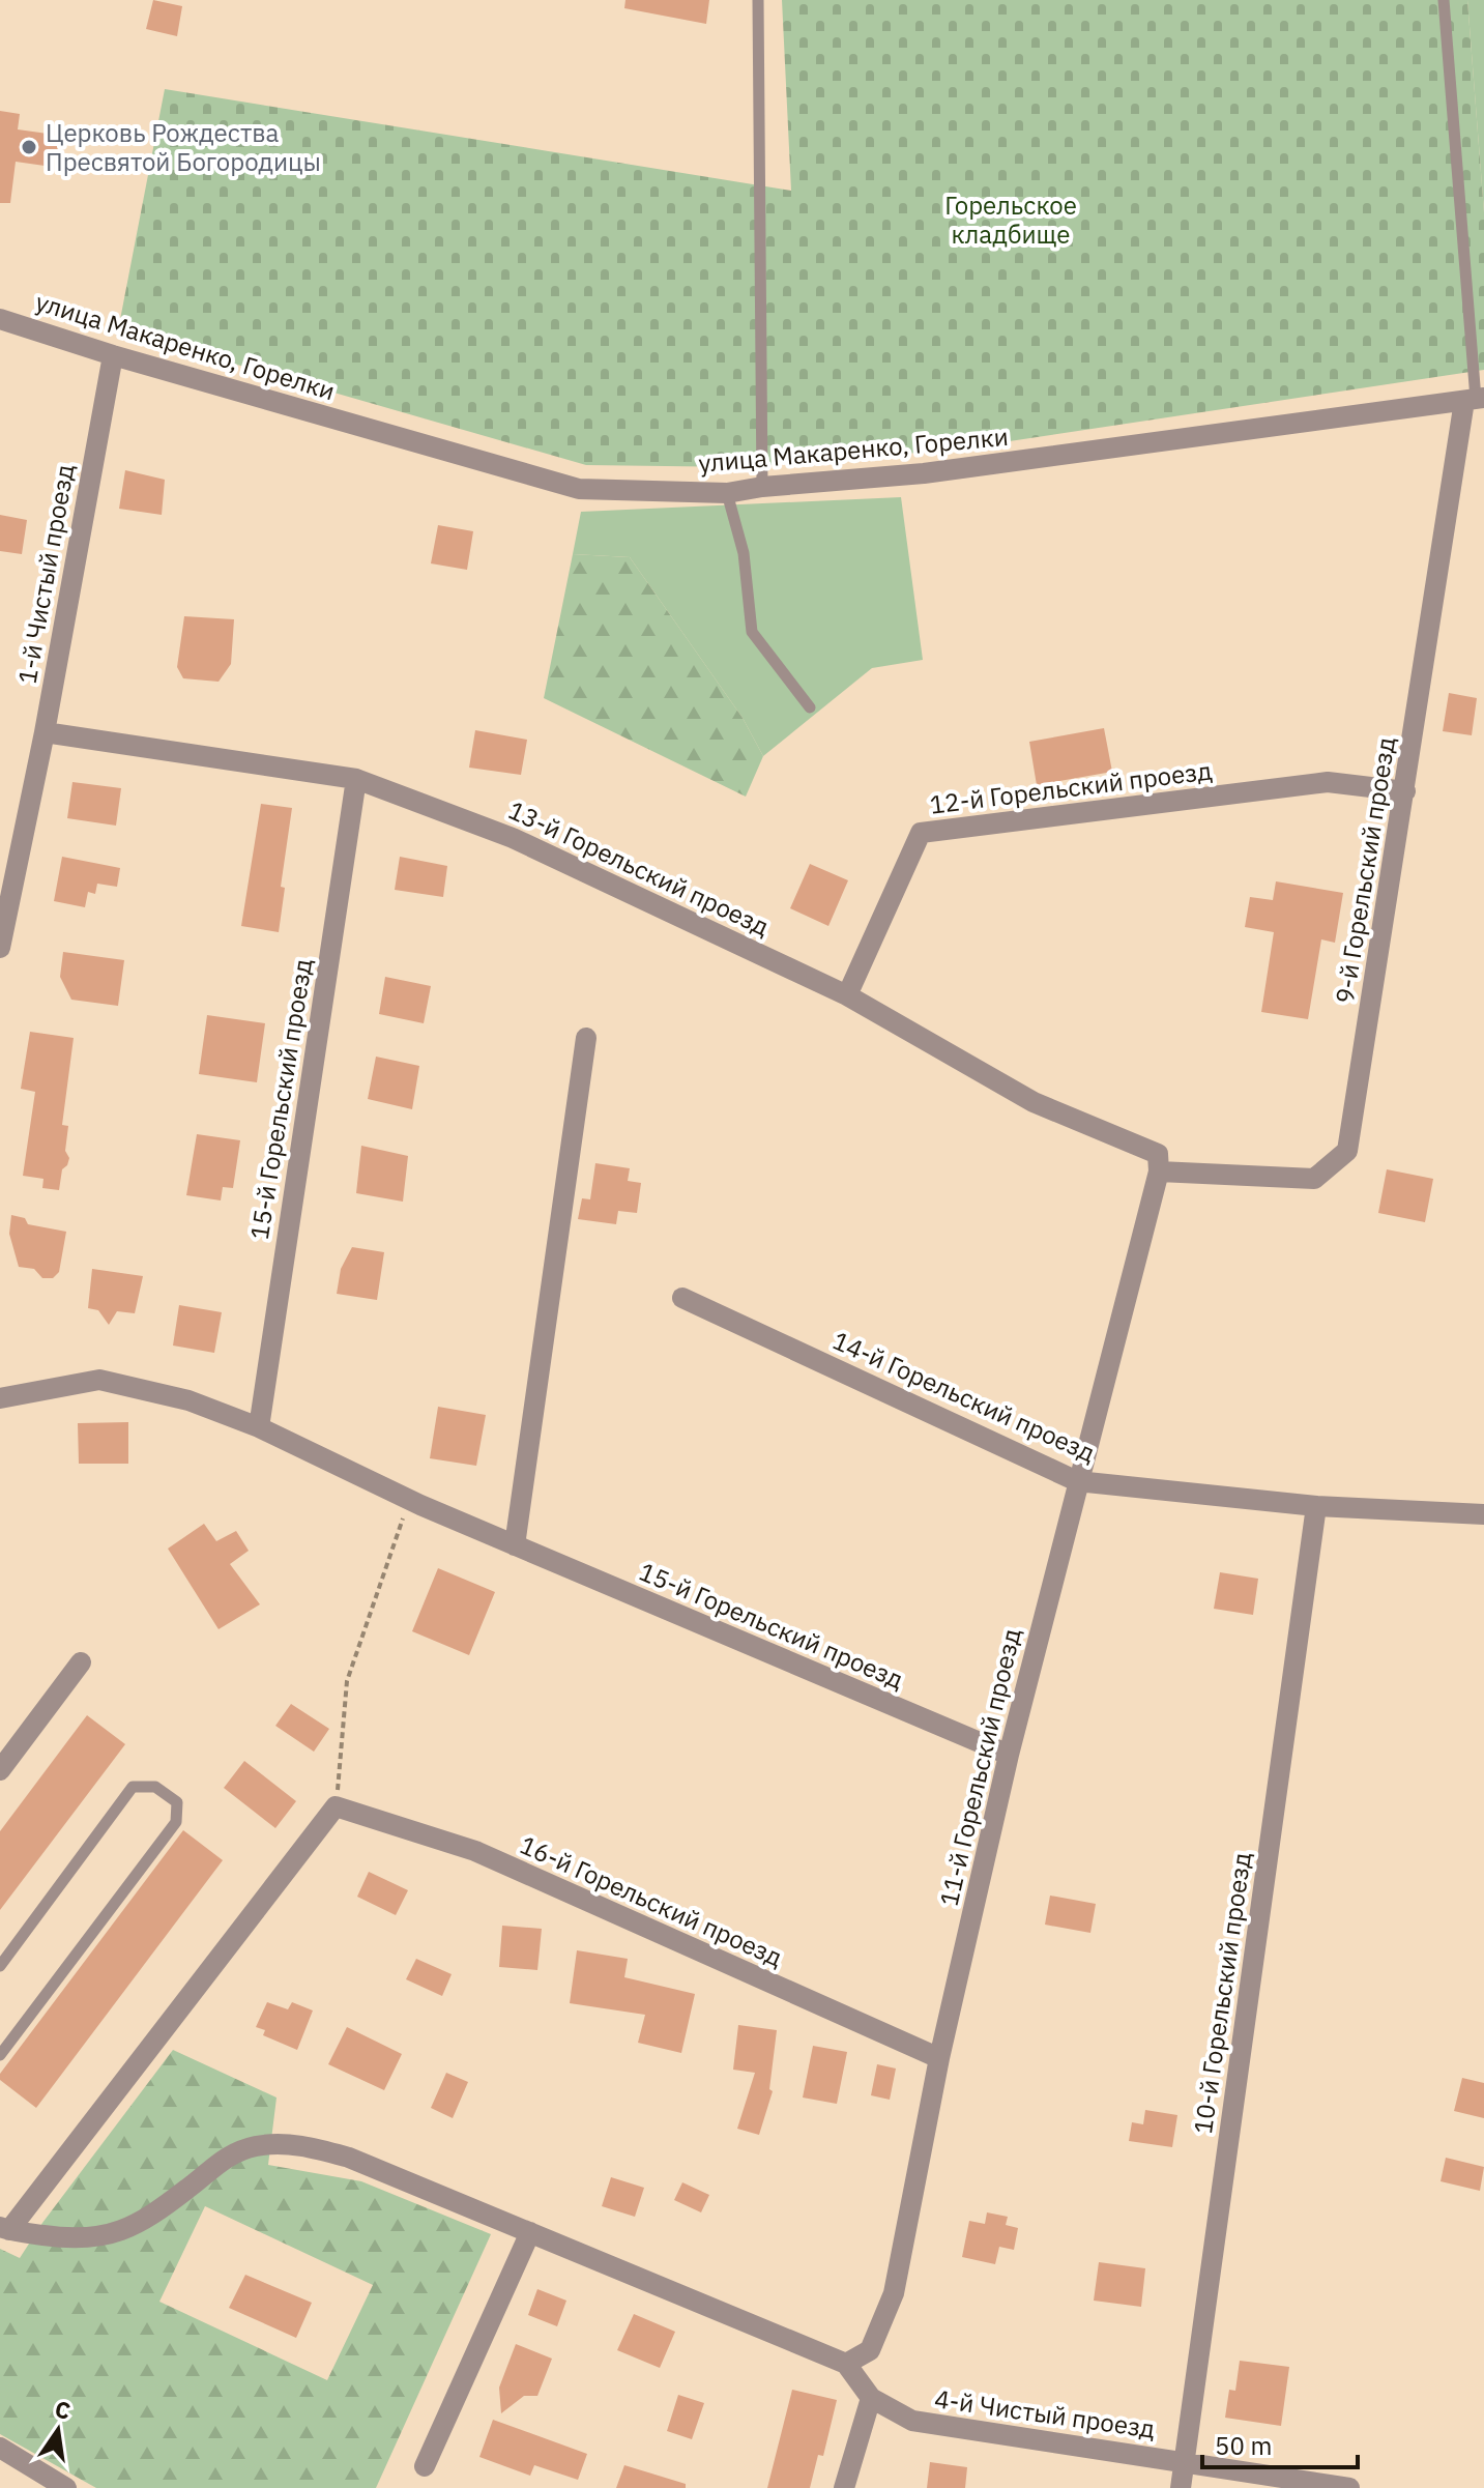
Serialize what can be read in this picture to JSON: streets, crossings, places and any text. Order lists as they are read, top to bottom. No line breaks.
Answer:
{"streets":{"street":["улица Макаренко, Горелки","1-й Чистый проезд","12-й Горельский проезд","13-й Горельский проезд","9-й Горельский проезд","15-й Горельский проезд","14-й Горельский проезд","11-й Горельский проезд","16-й Горельский проезд","10-й Горельский проезд","4-й Чистый проезд"]},"crossings":[["улица Макаренко, Горелки","1-й Чистый проезд"],["улица Макаренко, Горелки","9-й Горельский проезд"],["1-й Чистый проезд","13-й Горельский проезд"],["12-й Горельский проезд","13-й Горельский проезд"],["12-й Горельский проезд","9-й Горельский проезд"],["13-й Горельский проезд","9-й Горельский проезд"],["13-й Горельский проезд","15-й Горельский проезд"],["13-й Горельский проезд","11-й Горельский проезд"],["9-й Горельский проезд","11-й Горельский проезд"],["15-й Горельский проезд","11-й Горельский проезд"],["14-й Горельский проезд","11-й Горельский проезд"],["14-й Горельский проезд","10-й Горельский проезд"],["11-й Горельский проезд","16-й Горельский проезд"],["11-й Горельский проезд","4-й Чистый проезд"],["10-й Горельский проезд","4-й Чистый проезд"]],"parks":["Горельское кладбище"],"places":["Церковь Рождества Пресвятой Богородицы"],"scale_bar":"50 m","north":"top"}
